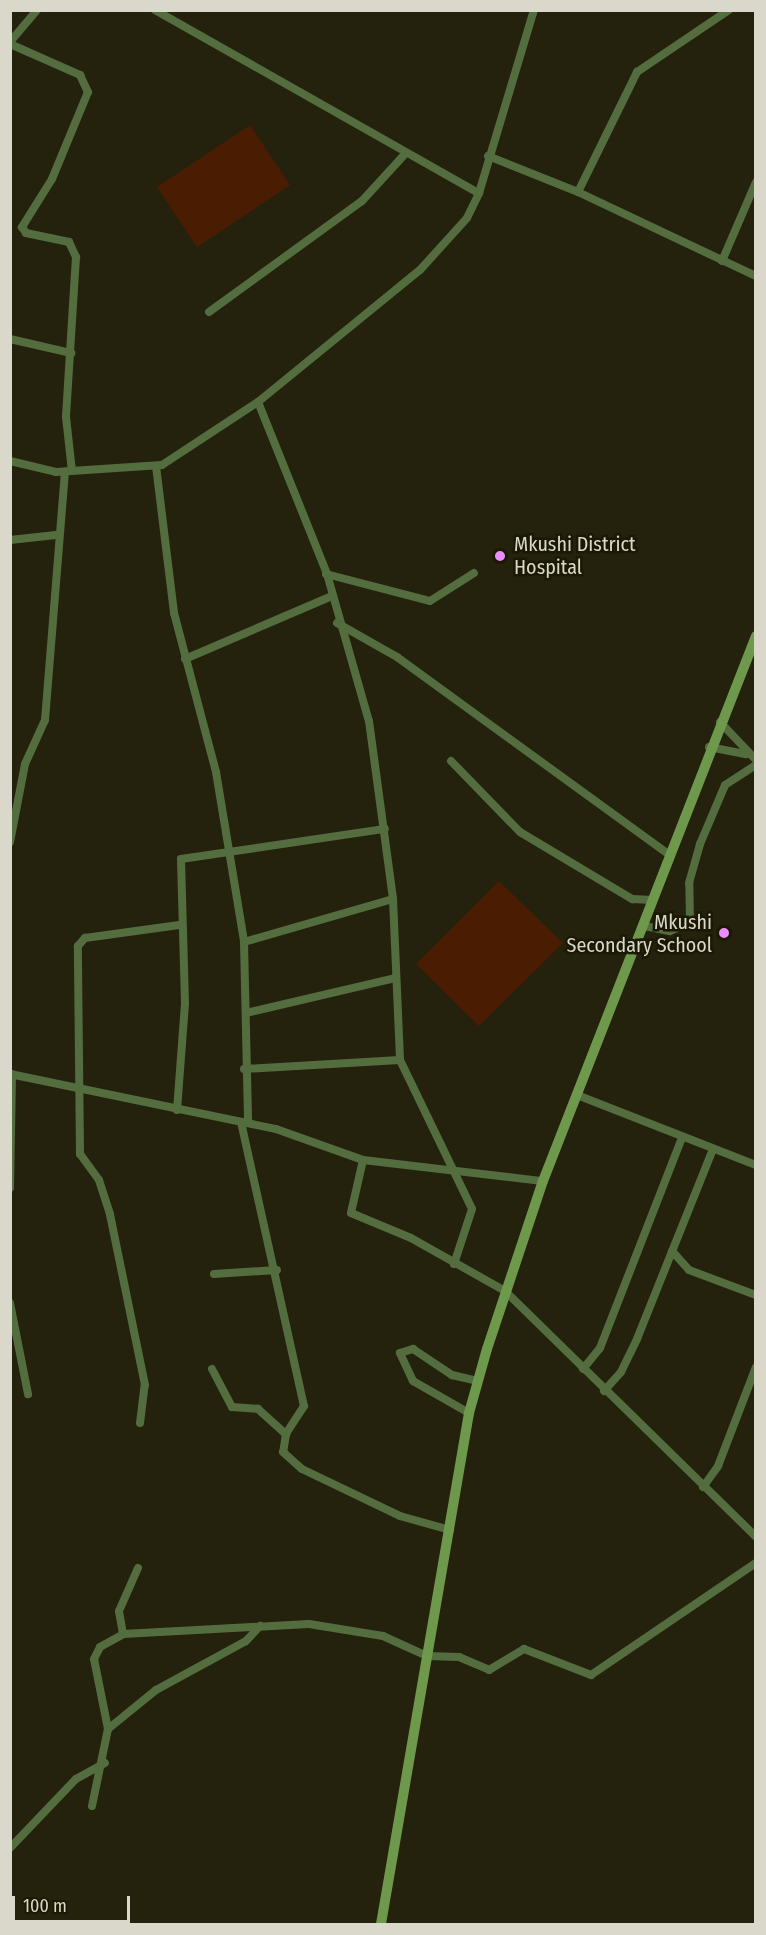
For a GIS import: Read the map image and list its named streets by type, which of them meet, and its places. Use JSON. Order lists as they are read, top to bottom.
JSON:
{
  "places": ["Mkushi District Hospital", "Mkushi Secondary School"],
  "scale_bar": "100 m"
}
